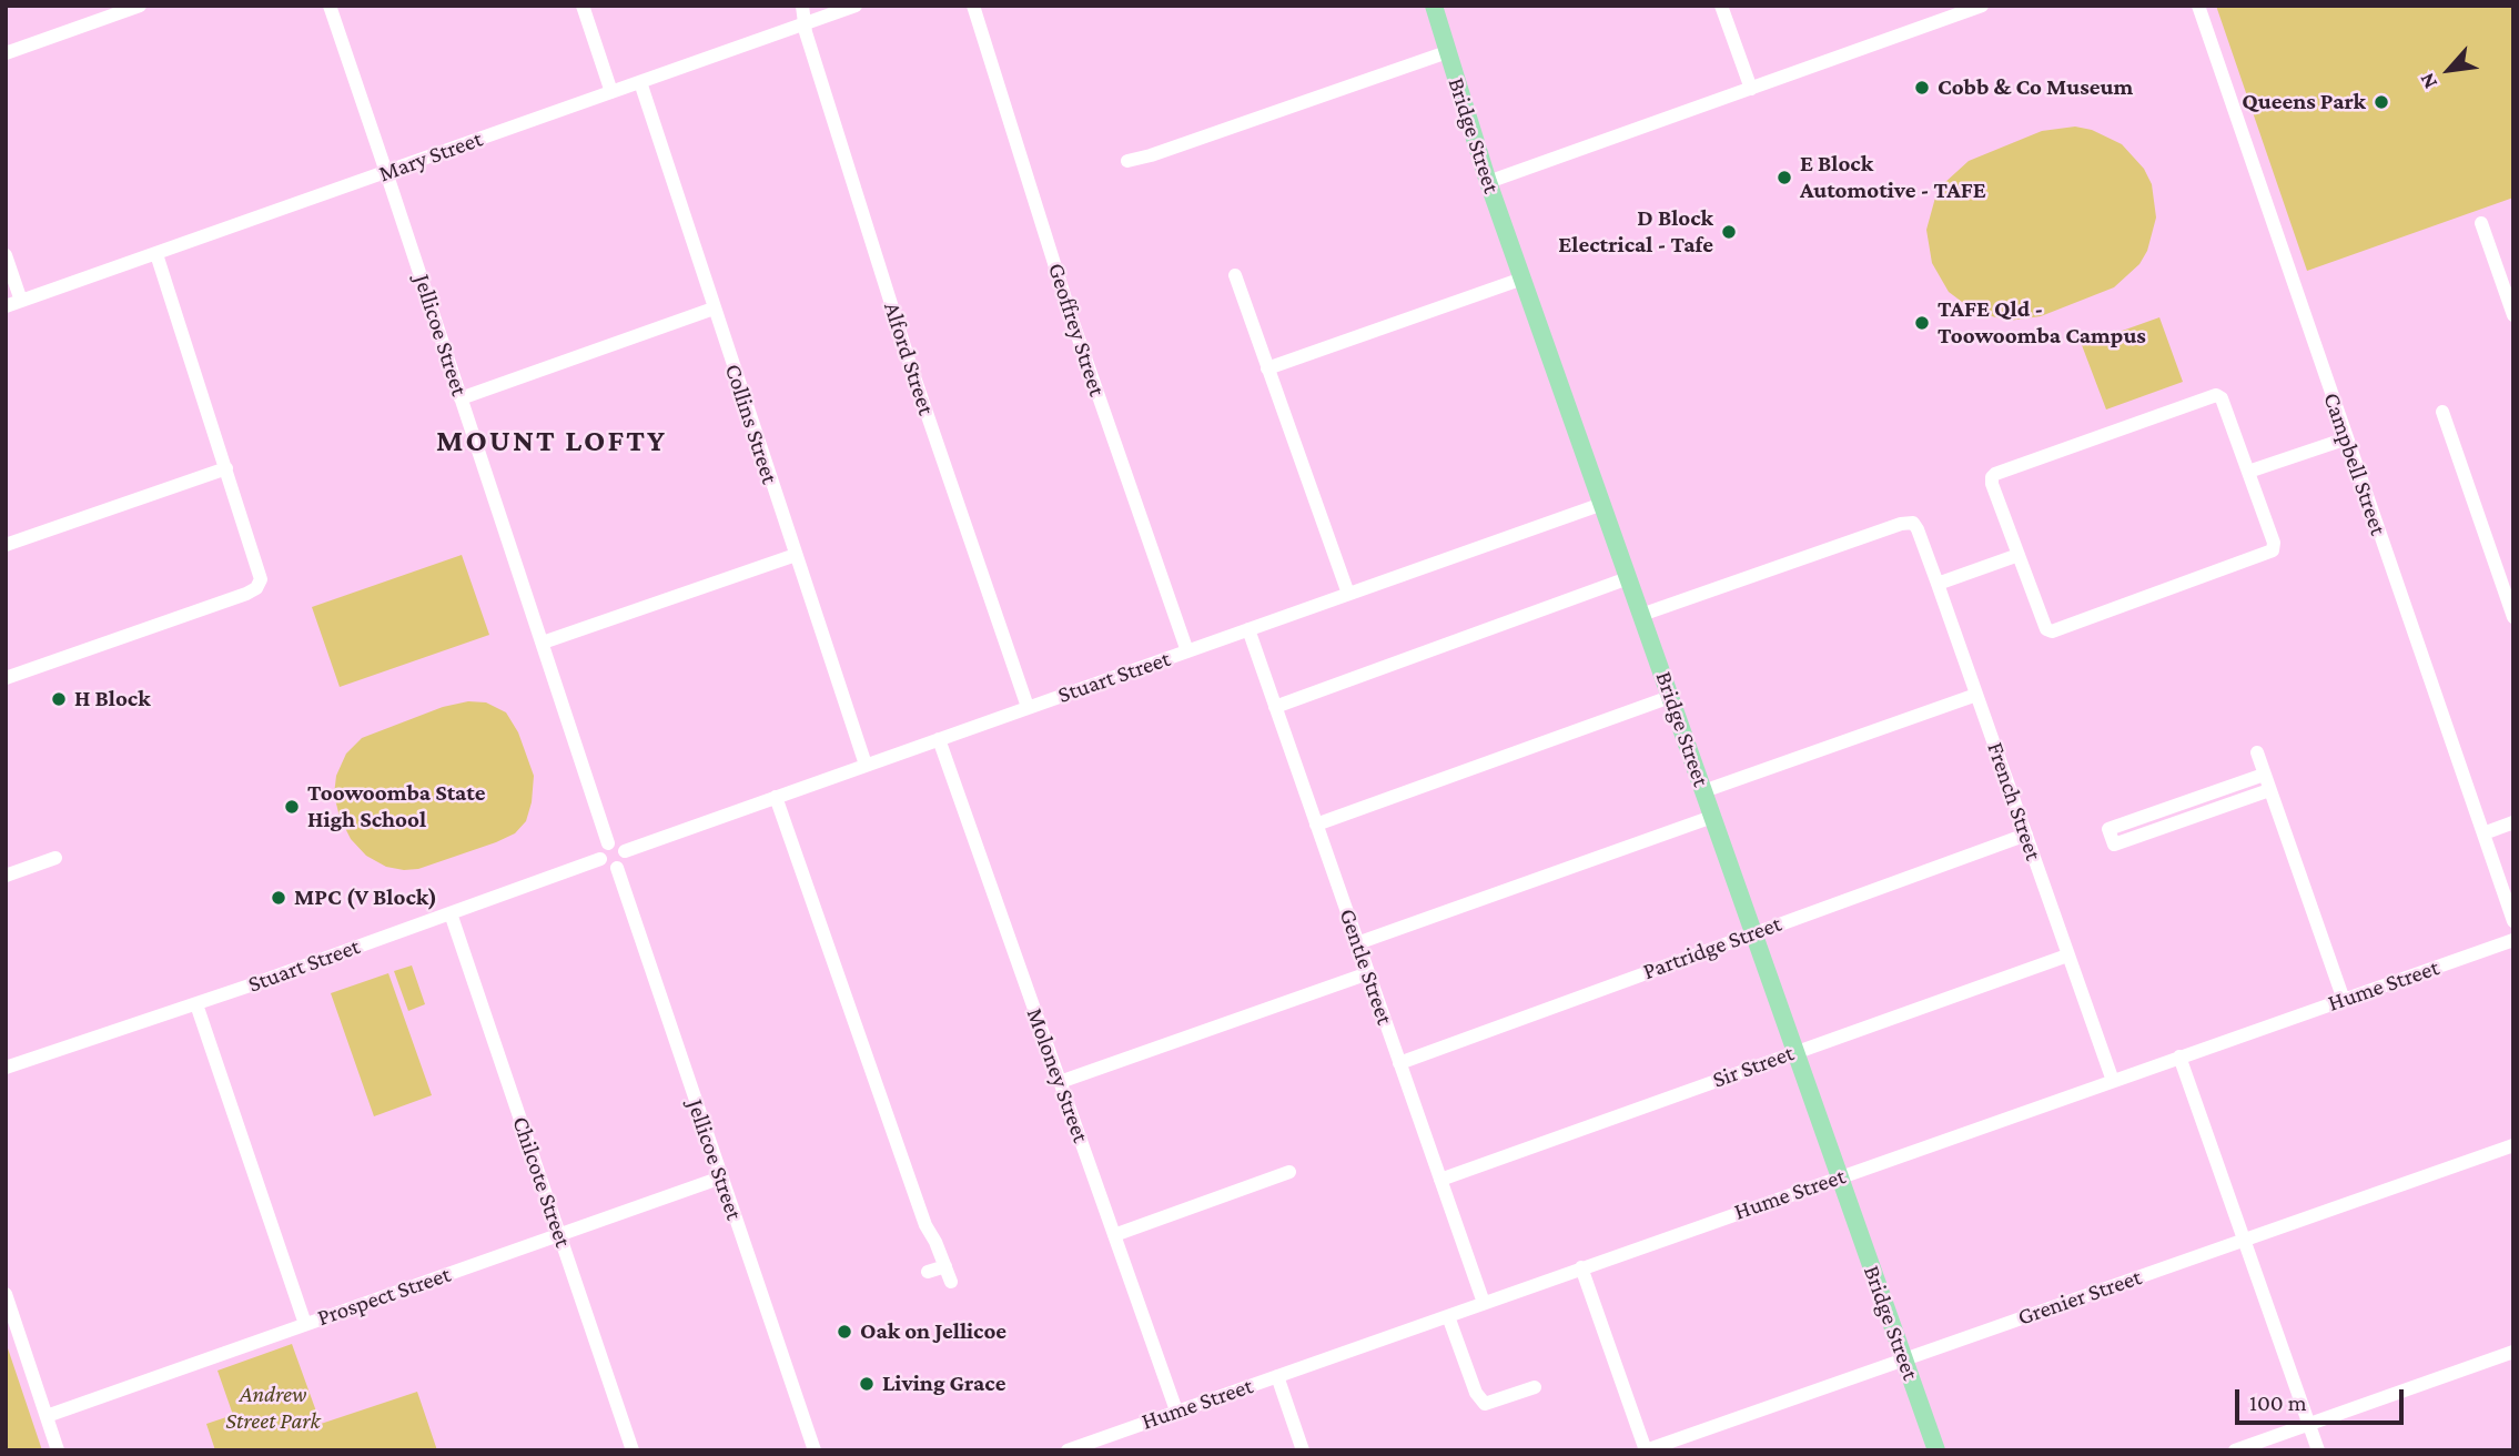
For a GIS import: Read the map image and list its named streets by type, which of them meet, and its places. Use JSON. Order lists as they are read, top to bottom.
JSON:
{
  "streets": {
    "main road": ["Bridge Street"],
    "street": [
      "Mary Street",
      "Geoffrey Street",
      "Jellicoe Street",
      "Alford Street",
      "Collins Street",
      "Campbell Street",
      "Stuart Street",
      "French Street",
      "Partridge Street",
      "Gentle Street",
      "Hume Street",
      "Sir Street",
      "Moloney Street",
      "Chilcote Street",
      "Prospect Street",
      "Grenier Street"
    ]
  },
  "crossings": [
    ["Bridge Street", "Stuart Street"],
    ["Bridge Street", "French Street"],
    ["Bridge Street", "Partridge Street"],
    ["Bridge Street", "Hume Street"],
    ["Bridge Street", "Sir Street"],
    ["Bridge Street", "Grenier Street"],
    ["Mary Street", "Jellicoe Street"],
    ["Mary Street", "Alford Street"],
    ["Mary Street", "Collins Street"],
    ["Geoffrey Street", "Stuart Street"],
    ["Jellicoe Street", "Stuart Street"],
    ["Jellicoe Street", "Prospect Street"],
    ["Alford Street", "Stuart Street"],
    ["Collins Street", "Stuart Street"],
    ["Stuart Street", "Gentle Street"],
    ["Stuart Street", "Moloney Street"],
    ["Stuart Street", "Chilcote Street"],
    ["French Street", "Partridge Street"],
    ["French Street", "Hume Street"],
    ["French Street", "Sir Street"],
    ["Partridge Street", "Gentle Street"],
    ["Gentle Street", "Hume Street"],
    ["Gentle Street", "Sir Street"],
    ["Hume Street", "Moloney Street"],
    ["Chilcote Street", "Prospect Street"]
  ],
  "districts": ["MOUNT LOFTY"],
  "parks": ["Andrew Street Park"],
  "places": [
    "Cobb & Co Museum",
    "Queens Park",
    "E Block Automotive - TAFE",
    "D Block Electrical - Tafe",
    "TAFE Qld - Toowoomba Campus",
    "H Block",
    "Toowoomba State High School",
    "MPC (V Block)",
    "Oak on Jellicoe",
    "Living Grace"
  ],
  "scale_bar": "100 m",
  "north": "bottom left"
}
